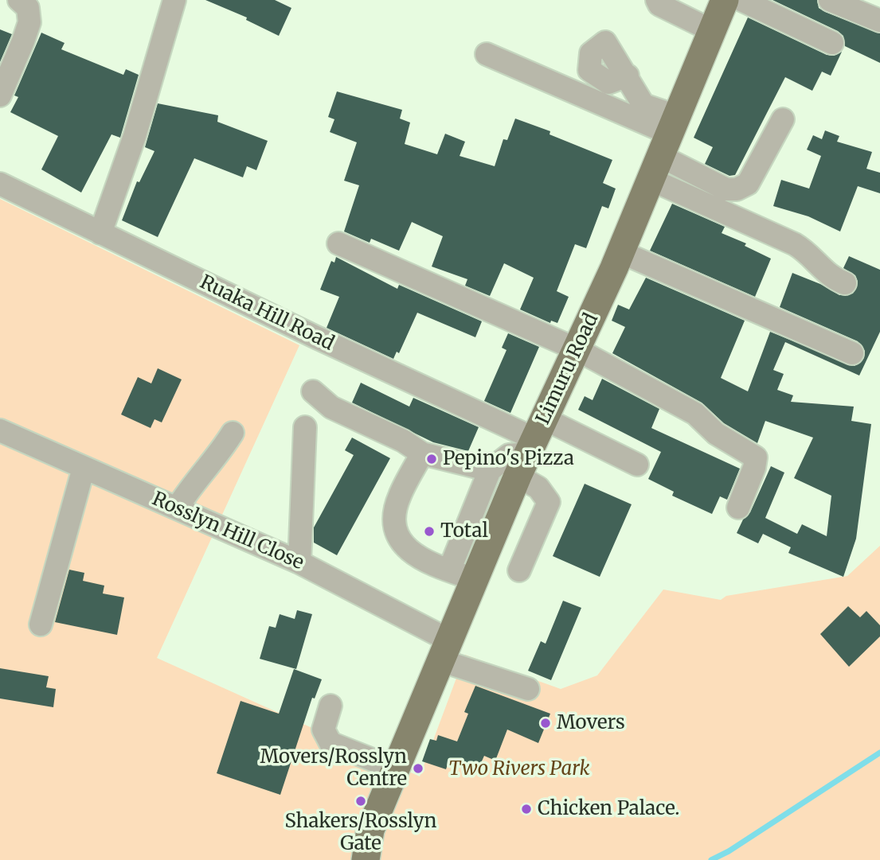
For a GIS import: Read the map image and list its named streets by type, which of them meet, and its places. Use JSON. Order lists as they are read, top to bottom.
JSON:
{
  "streets": {
    "main road": ["Limuru Road"],
    "street": ["Ruaka Hill Road", "Rosslyn Hill Close"]
  },
  "crossings": [
    ["Ruaka Hill Road", "Limuru Road"],
    ["Limuru Road", "Rosslyn Hill Close"]
  ],
  "parks": ["Two Rivers Park"],
  "places": [
    "Pepino's Pizza",
    "Total",
    "Movers",
    "Movers/Rosslyn Centre",
    "Shakers/Rosslyn Gate",
    "Chicken Palace."
  ]
}
